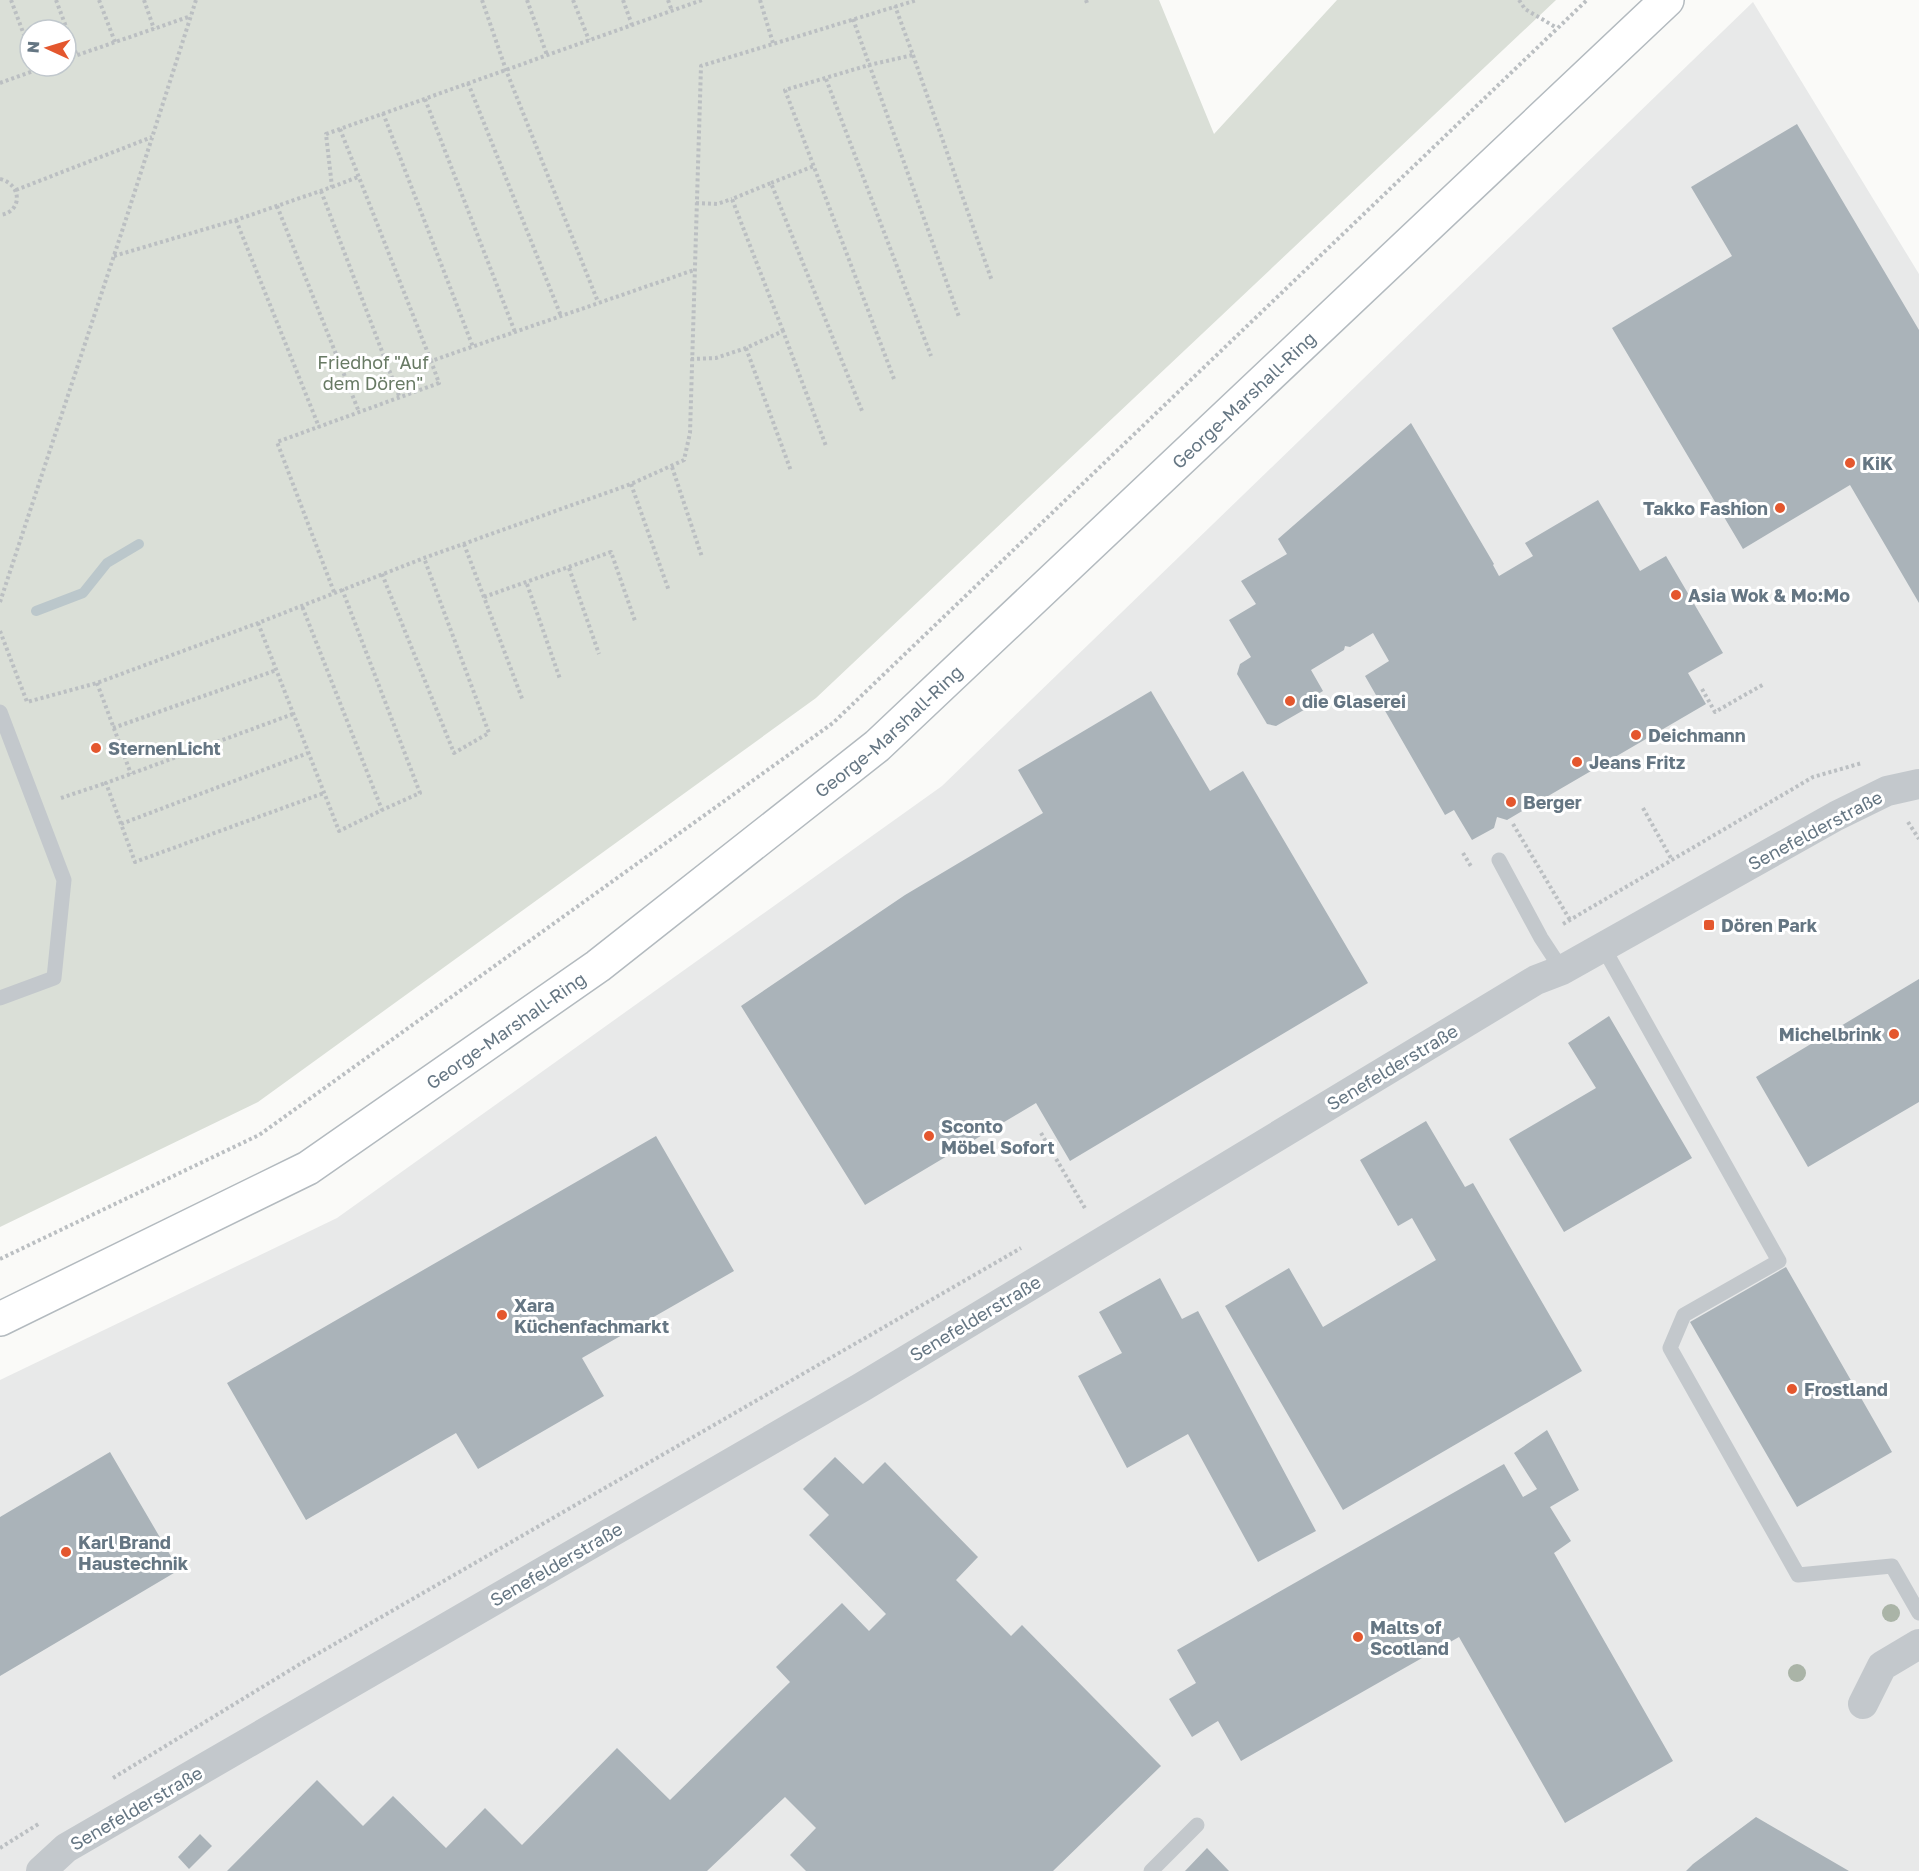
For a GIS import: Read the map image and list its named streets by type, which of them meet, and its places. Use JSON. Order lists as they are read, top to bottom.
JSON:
{
  "streets": {
    "main road": ["George-Marshall-Ring"],
    "street": ["Senefelderstraße"]
  },
  "parks": ["Friedhof \"Auf dem Dören\""],
  "places": {
    "other": [
      "KiK",
      "Takko Fashion",
      "Asia Wok & Mo:Mo",
      "die Glaserei",
      "Deichmann",
      "SternenLicht",
      "Jeans Fritz",
      "Berger",
      "Michelbrink",
      "Sconto Möbel Sofort",
      "Xara Küchenfachmarkt",
      "Frostland",
      "Karl Brand Haustechnik",
      "Malts of Scotland"
    ],
    "transit": ["Dören Park"]
  },
  "north": "left"
}
